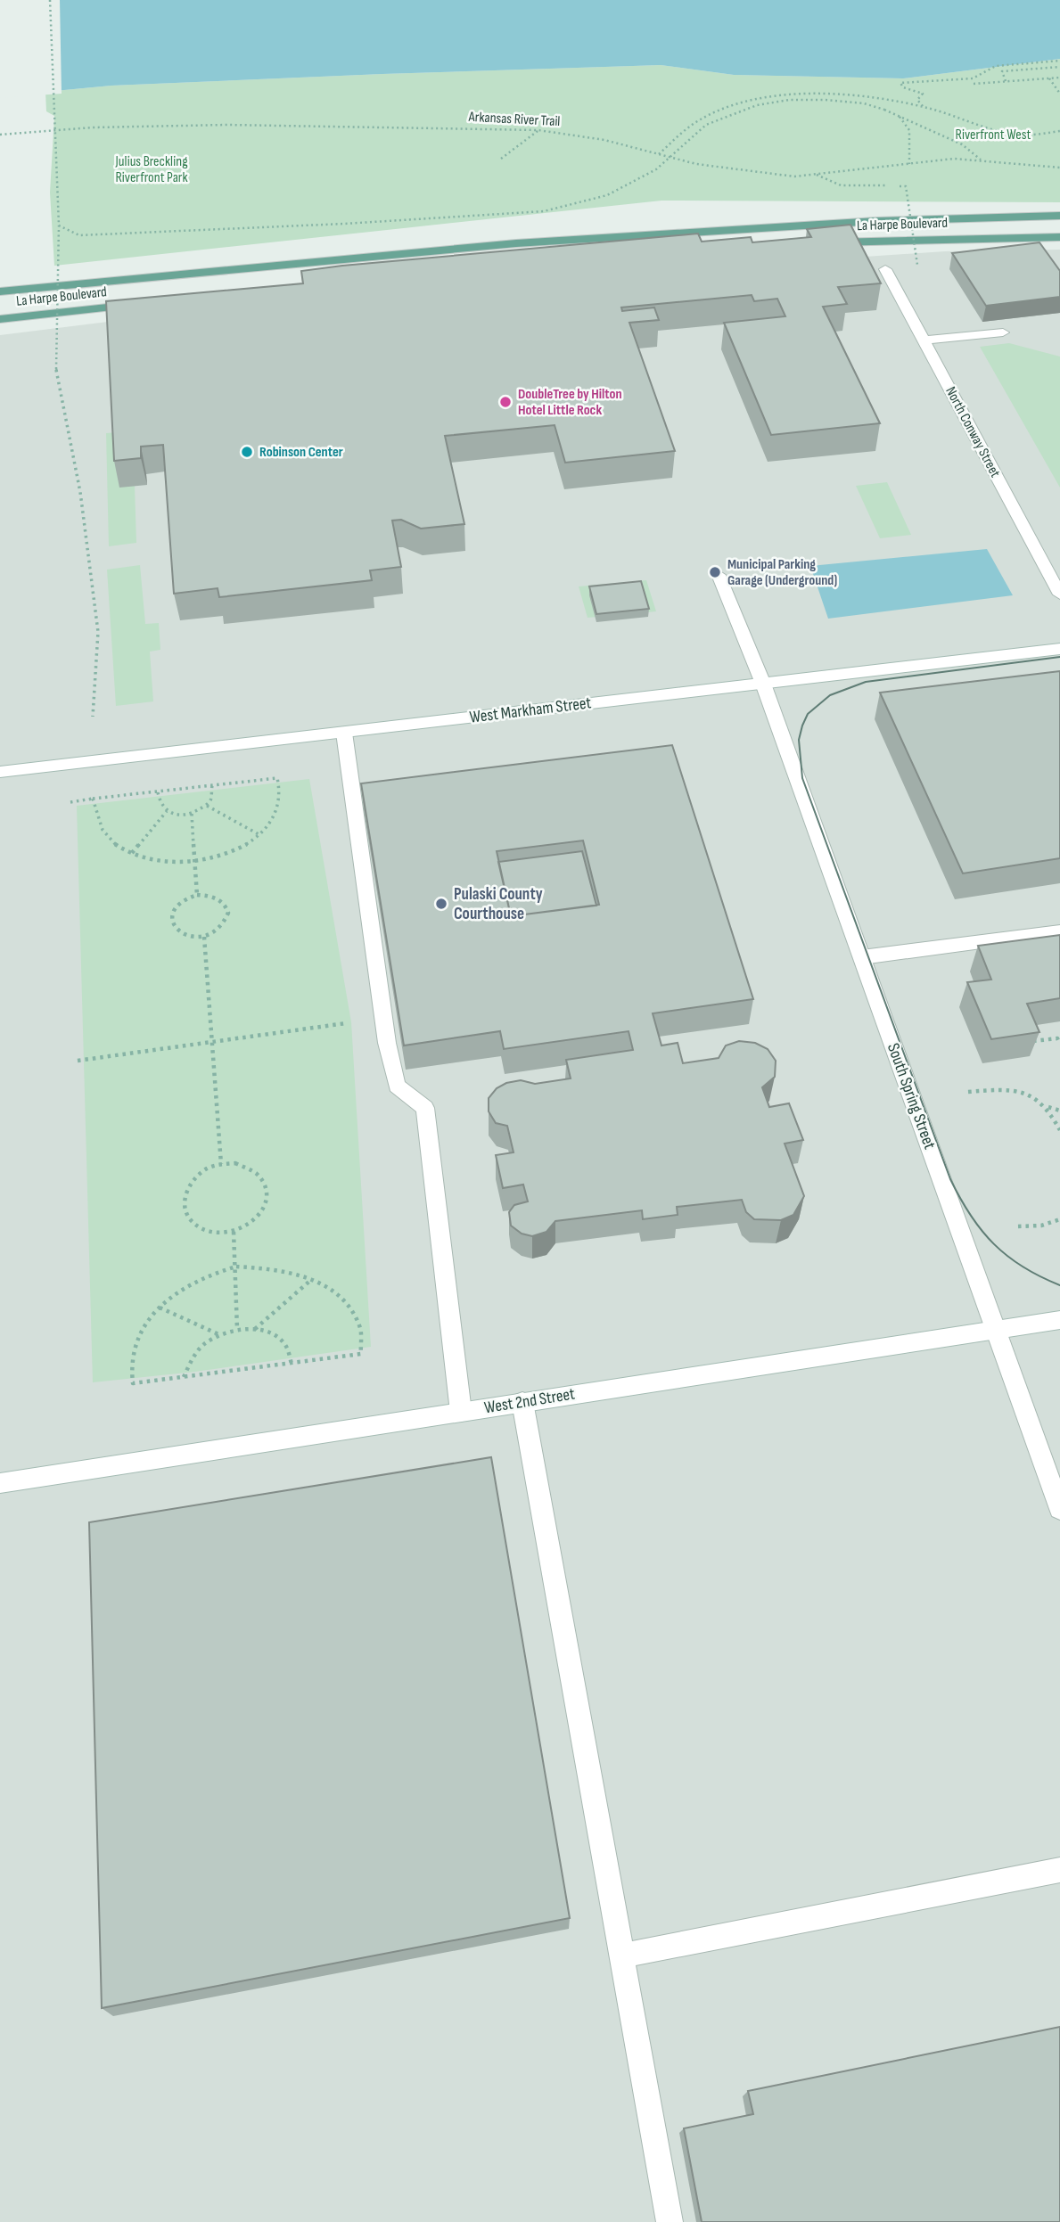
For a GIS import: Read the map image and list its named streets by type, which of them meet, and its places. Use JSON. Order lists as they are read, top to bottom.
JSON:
{
  "streets": {
    "main road": ["La Harpe Boulevard"],
    "street": [
      "North Conway Street",
      "West Markham Street",
      "South Spring Street",
      "West 2nd Street"
    ],
    "path": ["Arkansas River Trail"]
  },
  "crossings": [
    ["West Markham Street", "South Spring Street"],
    ["South Spring Street", "West 2nd Street"]
  ],
  "parks": ["Riverfront West", "Julius Breckling Riverfront Park"],
  "places": [
    "DoubleTree by Hilton Hotel Little Rock",
    "Robinson Center",
    "Municipal Parking Garage (Underground)",
    "Pulaski County Courthouse"
  ]
}
